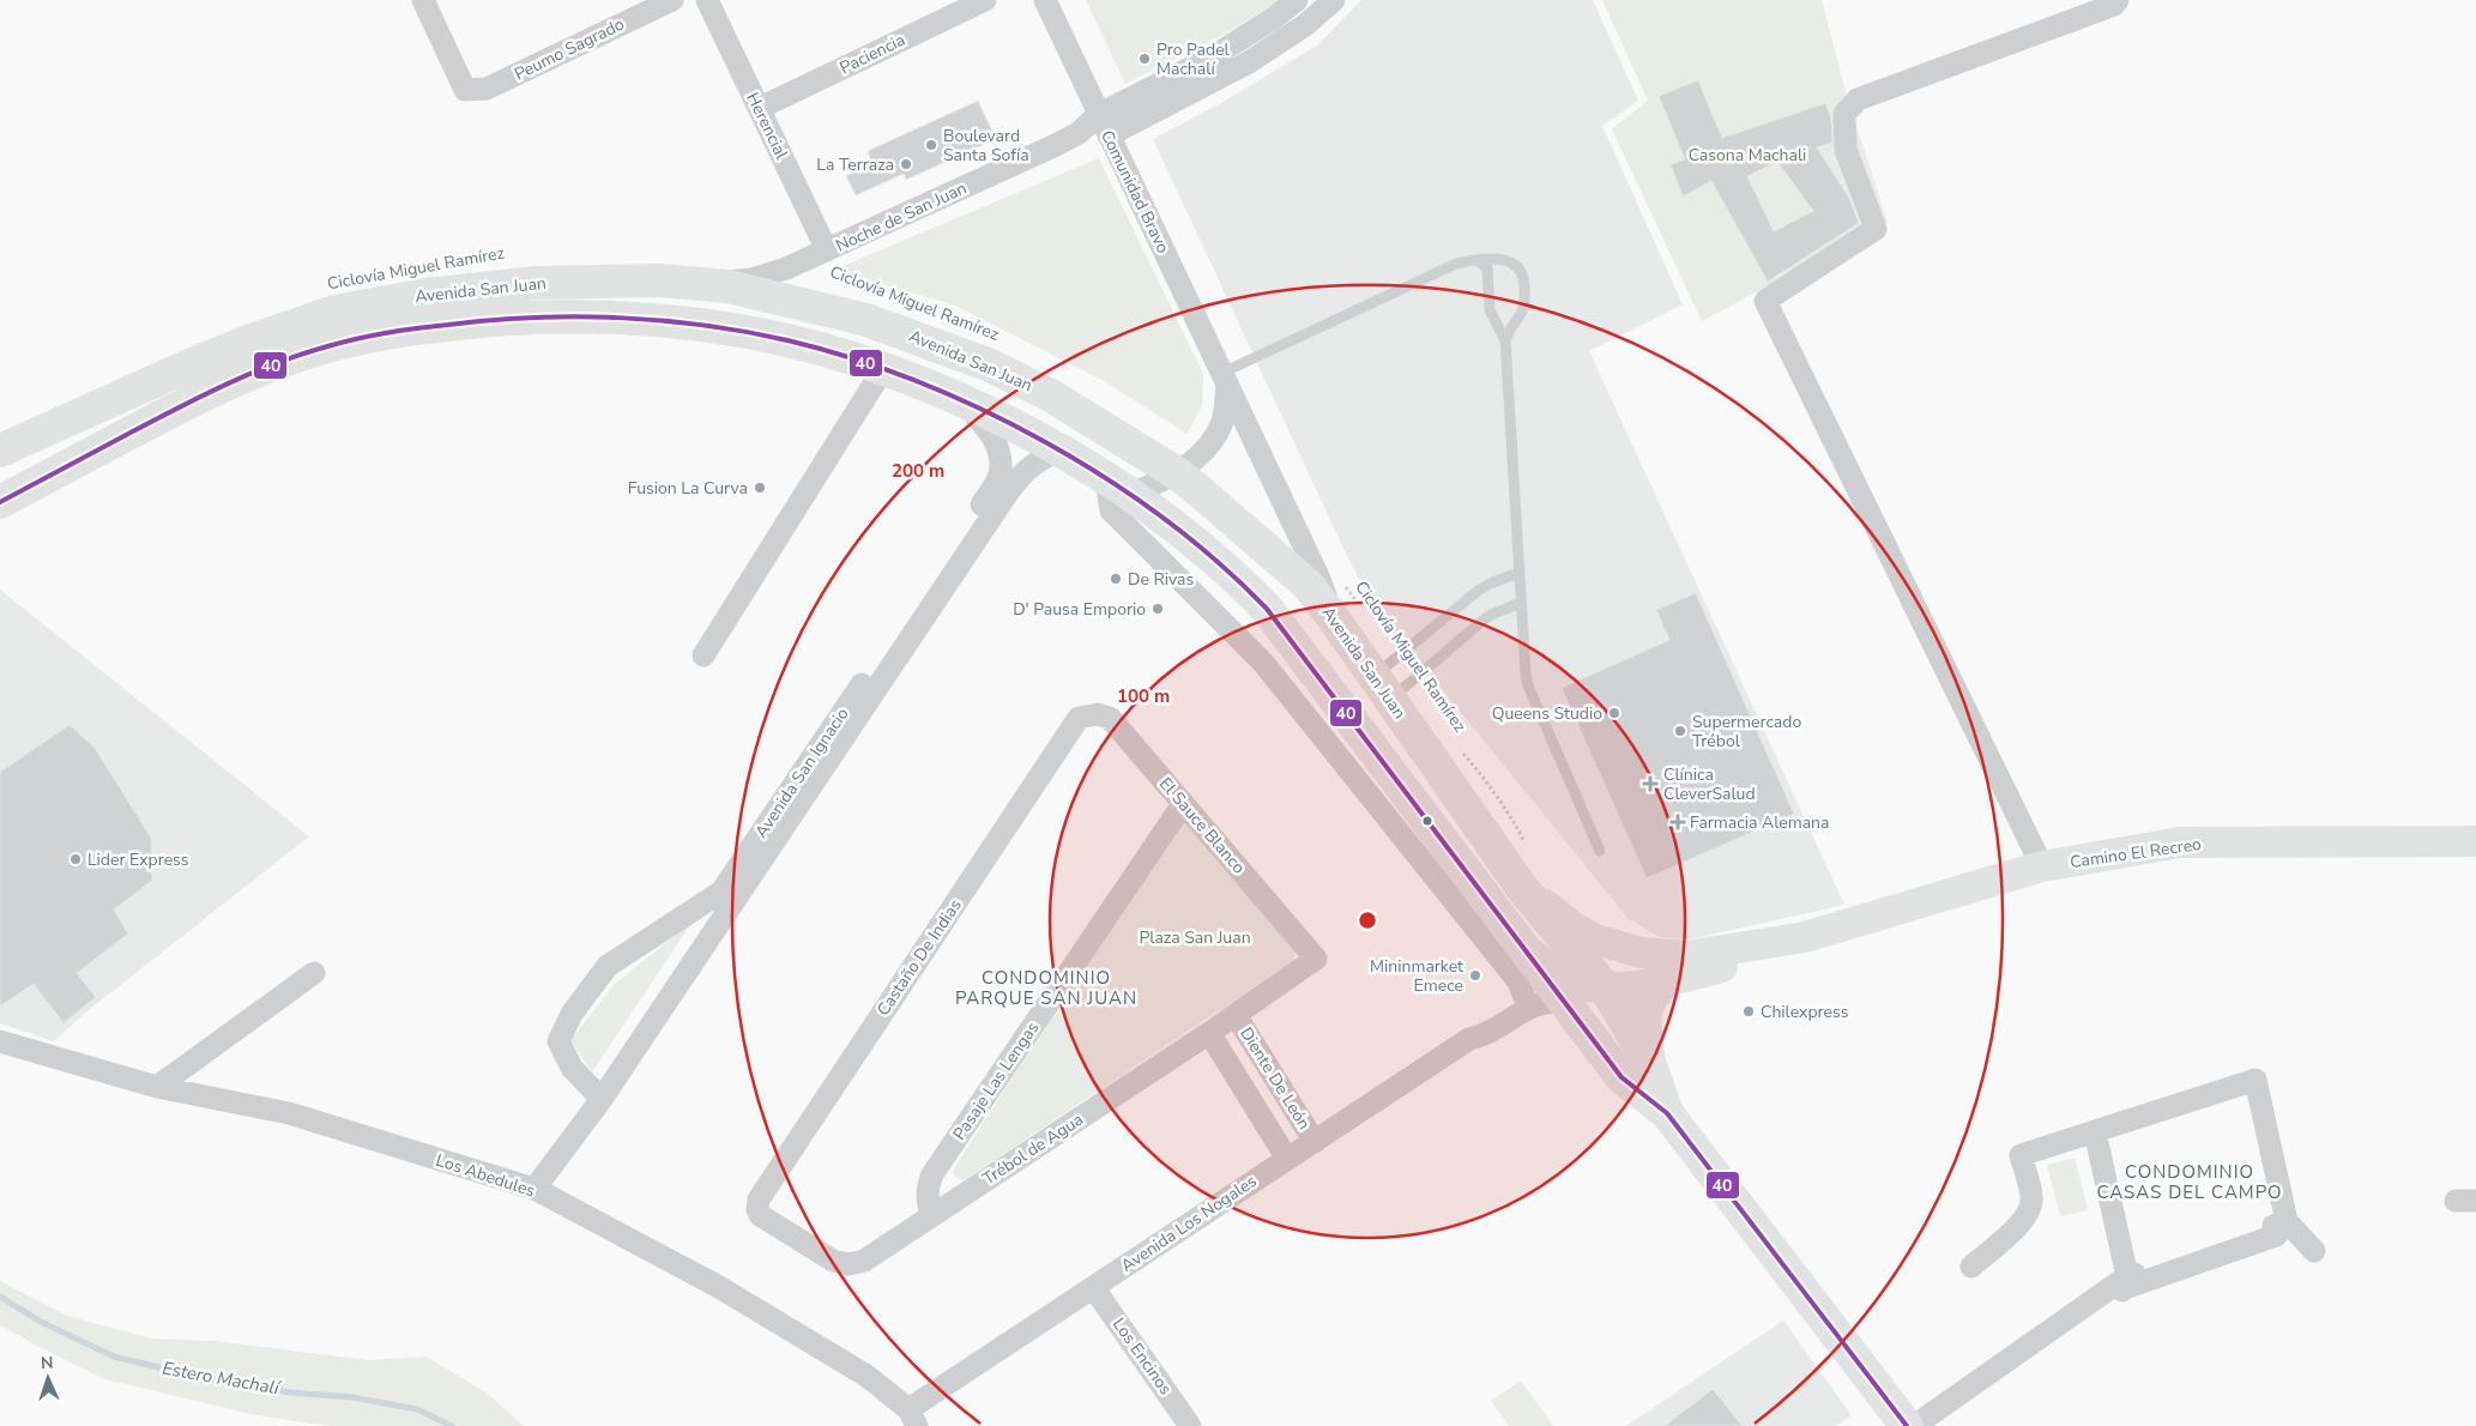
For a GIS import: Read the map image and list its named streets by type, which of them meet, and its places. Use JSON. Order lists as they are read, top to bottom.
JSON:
{
  "streets": {
    "main road": ["Avenida San Juan", "Camino El Recreo"],
    "street": [
      "Peumo Sagrado",
      "Paciencia",
      "Herencial",
      "Comunidad Bravo",
      "Noche de San Juan",
      "Avenida San Ignacio",
      "El Sauce Blanco",
      "Castaño De Indias",
      "Diente De León",
      "Pasaje Las Lengas",
      "Trébol de Agua",
      "Los Abedules",
      "Avenida Los Nogales",
      "Los Encinos"
    ],
    "path": ["Ciclovía Miguel Ramírez"]
  },
  "crossings": [
    ["Paciencia", "Herencial"],
    ["Herencial", "Noche de San Juan"],
    ["Comunidad Bravo", "Noche de San Juan"],
    ["Comunidad Bravo", "Ciclovía Miguel Ramírez"],
    ["Comunidad Bravo", "Avenida San Juan"],
    ["Noche de San Juan", "Avenida San Juan"],
    ["Ciclovía Miguel Ramírez", "Avenida San Juan"],
    ["Avenida San Juan", "Avenida San Ignacio"],
    ["Avenida San Juan", "Camino El Recreo"],
    ["Avenida San Juan", "Avenida Los Nogales"],
    ["Avenida San Ignacio", "Los Abedules"],
    ["El Sauce Blanco", "Castaño De Indias"],
    ["El Sauce Blanco", "Pasaje Las Lengas"],
    ["El Sauce Blanco", "Trébol de Agua"],
    ["Camino El Recreo", "Avenida Los Nogales"],
    ["Castaño De Indias", "Trébol de Agua"],
    ["Diente De León", "Trébol de Agua"],
    ["Diente De León", "Avenida Los Nogales"],
    ["Pasaje Las Lengas", "Trébol de Agua"],
    ["Los Abedules", "Avenida Los Nogales"],
    ["Avenida Los Nogales", "Los Encinos"]
  ],
  "districts": ["CONDOMINIO PARQUE SAN JUAN", "CONDOMINIO CASAS DEL CAMPO"],
  "water": ["Estero Machalí"],
  "parks": ["Casona Machali", "Plaza San Juan"],
  "places": {
    "other": [
      "Pro Padel Machalí",
      "Boulevard Santa Sofía",
      "La Terraza",
      "Fusion La Curva",
      "De Rivas",
      "D' Pausa Emporio",
      "Queens Studio",
      "Supermercado Trébol",
      "Lider Express",
      "Mininmarket Emece",
      "Chilexpress"
    ],
    "health": ["Clínica CleverSalud", "Farmacia Alemana"]
  },
  "lines": ["transit line 40"],
  "north": "top",
  "rings": ["200 m", "100 m"]
}
